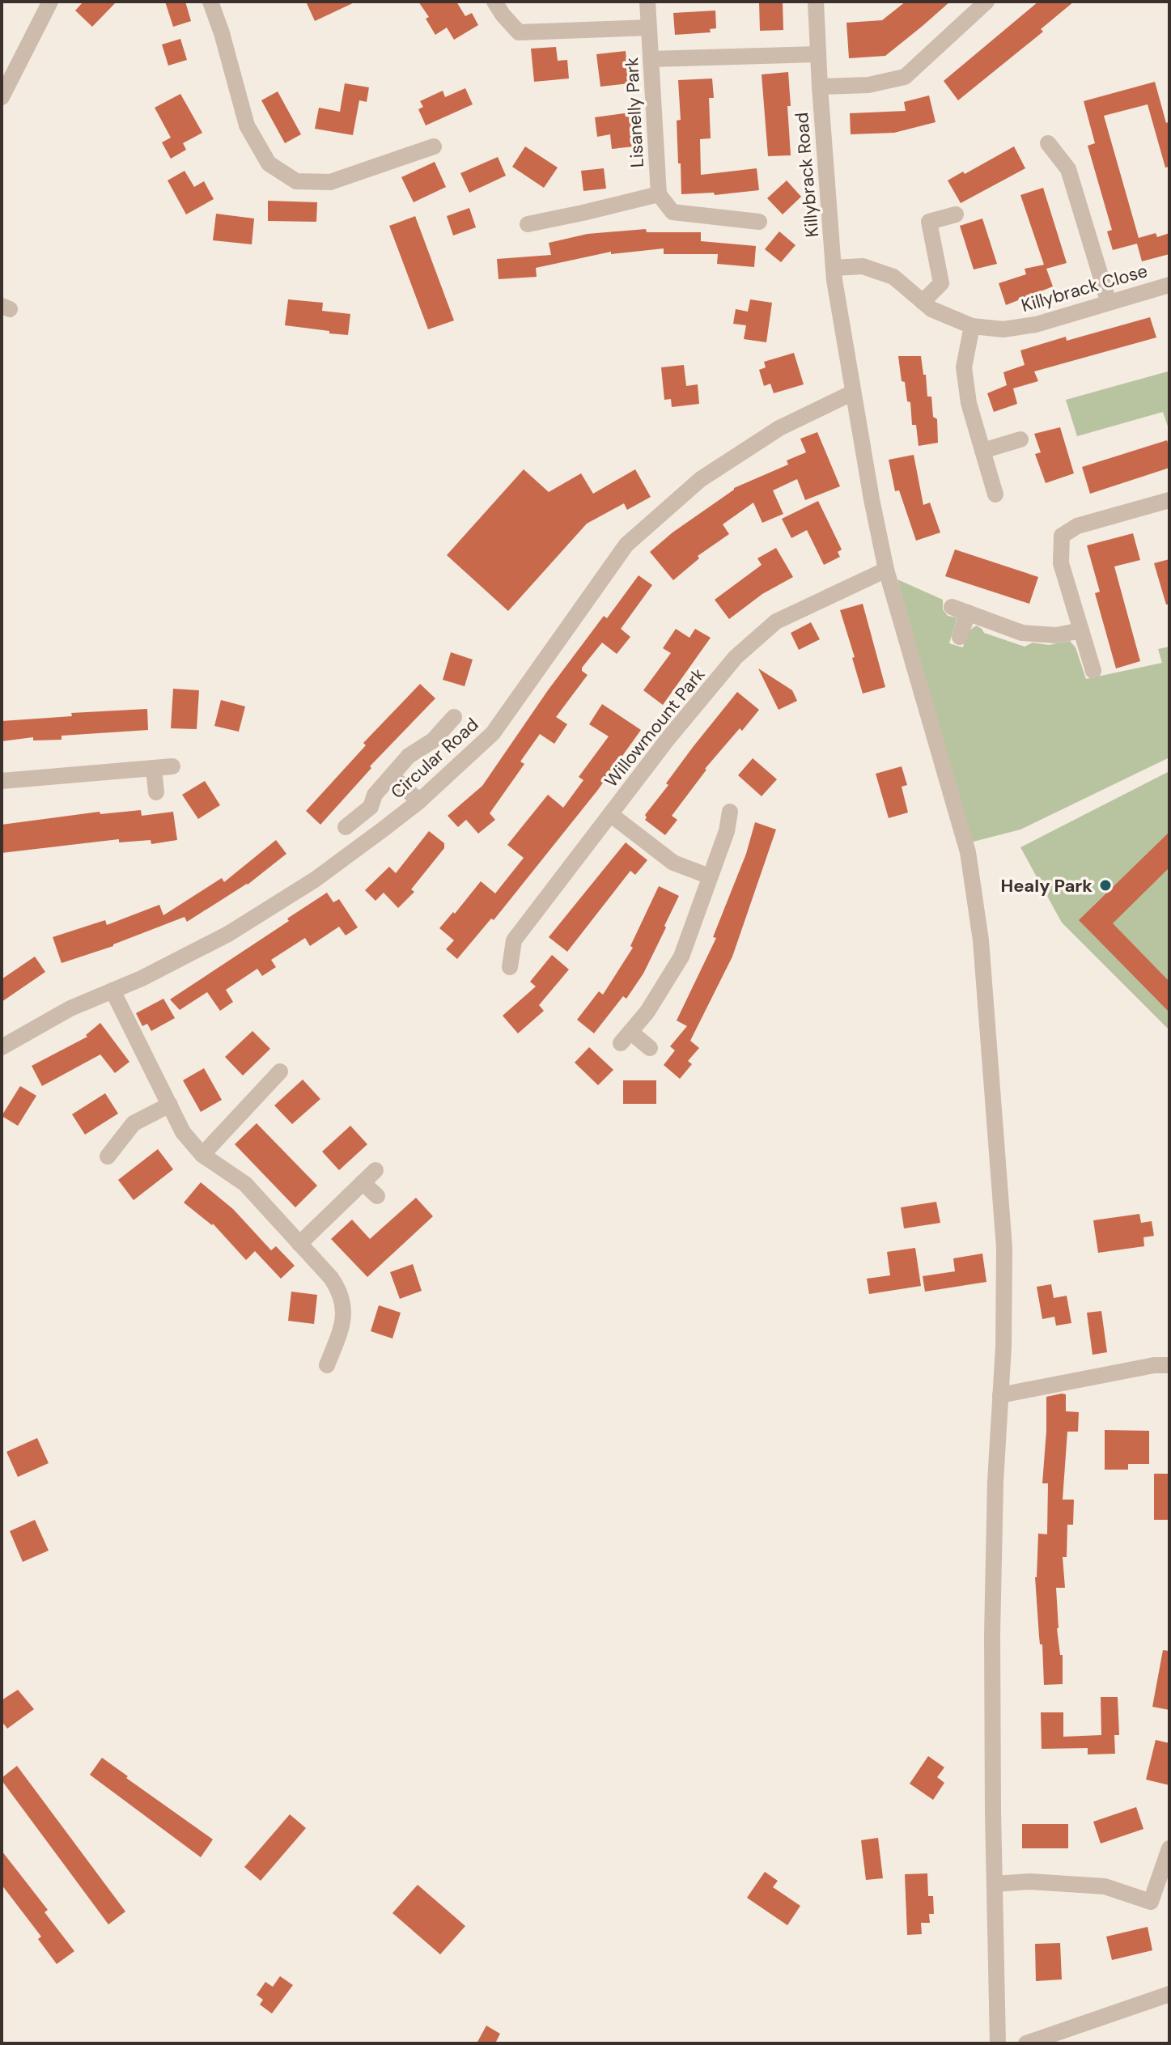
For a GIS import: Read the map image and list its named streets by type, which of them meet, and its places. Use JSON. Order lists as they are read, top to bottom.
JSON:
{
  "streets": {
    "street": [
      "Lisanelly Park",
      "Killybrack Road",
      "Killybrack Close",
      "Willowmount Park",
      "Circular Road"
    ]
  },
  "crossings": [
    ["Killybrack Road", "Killybrack Close"],
    ["Killybrack Road", "Willowmount Park"],
    ["Killybrack Road", "Circular Road"]
  ],
  "places": ["Healy Park"]
}
